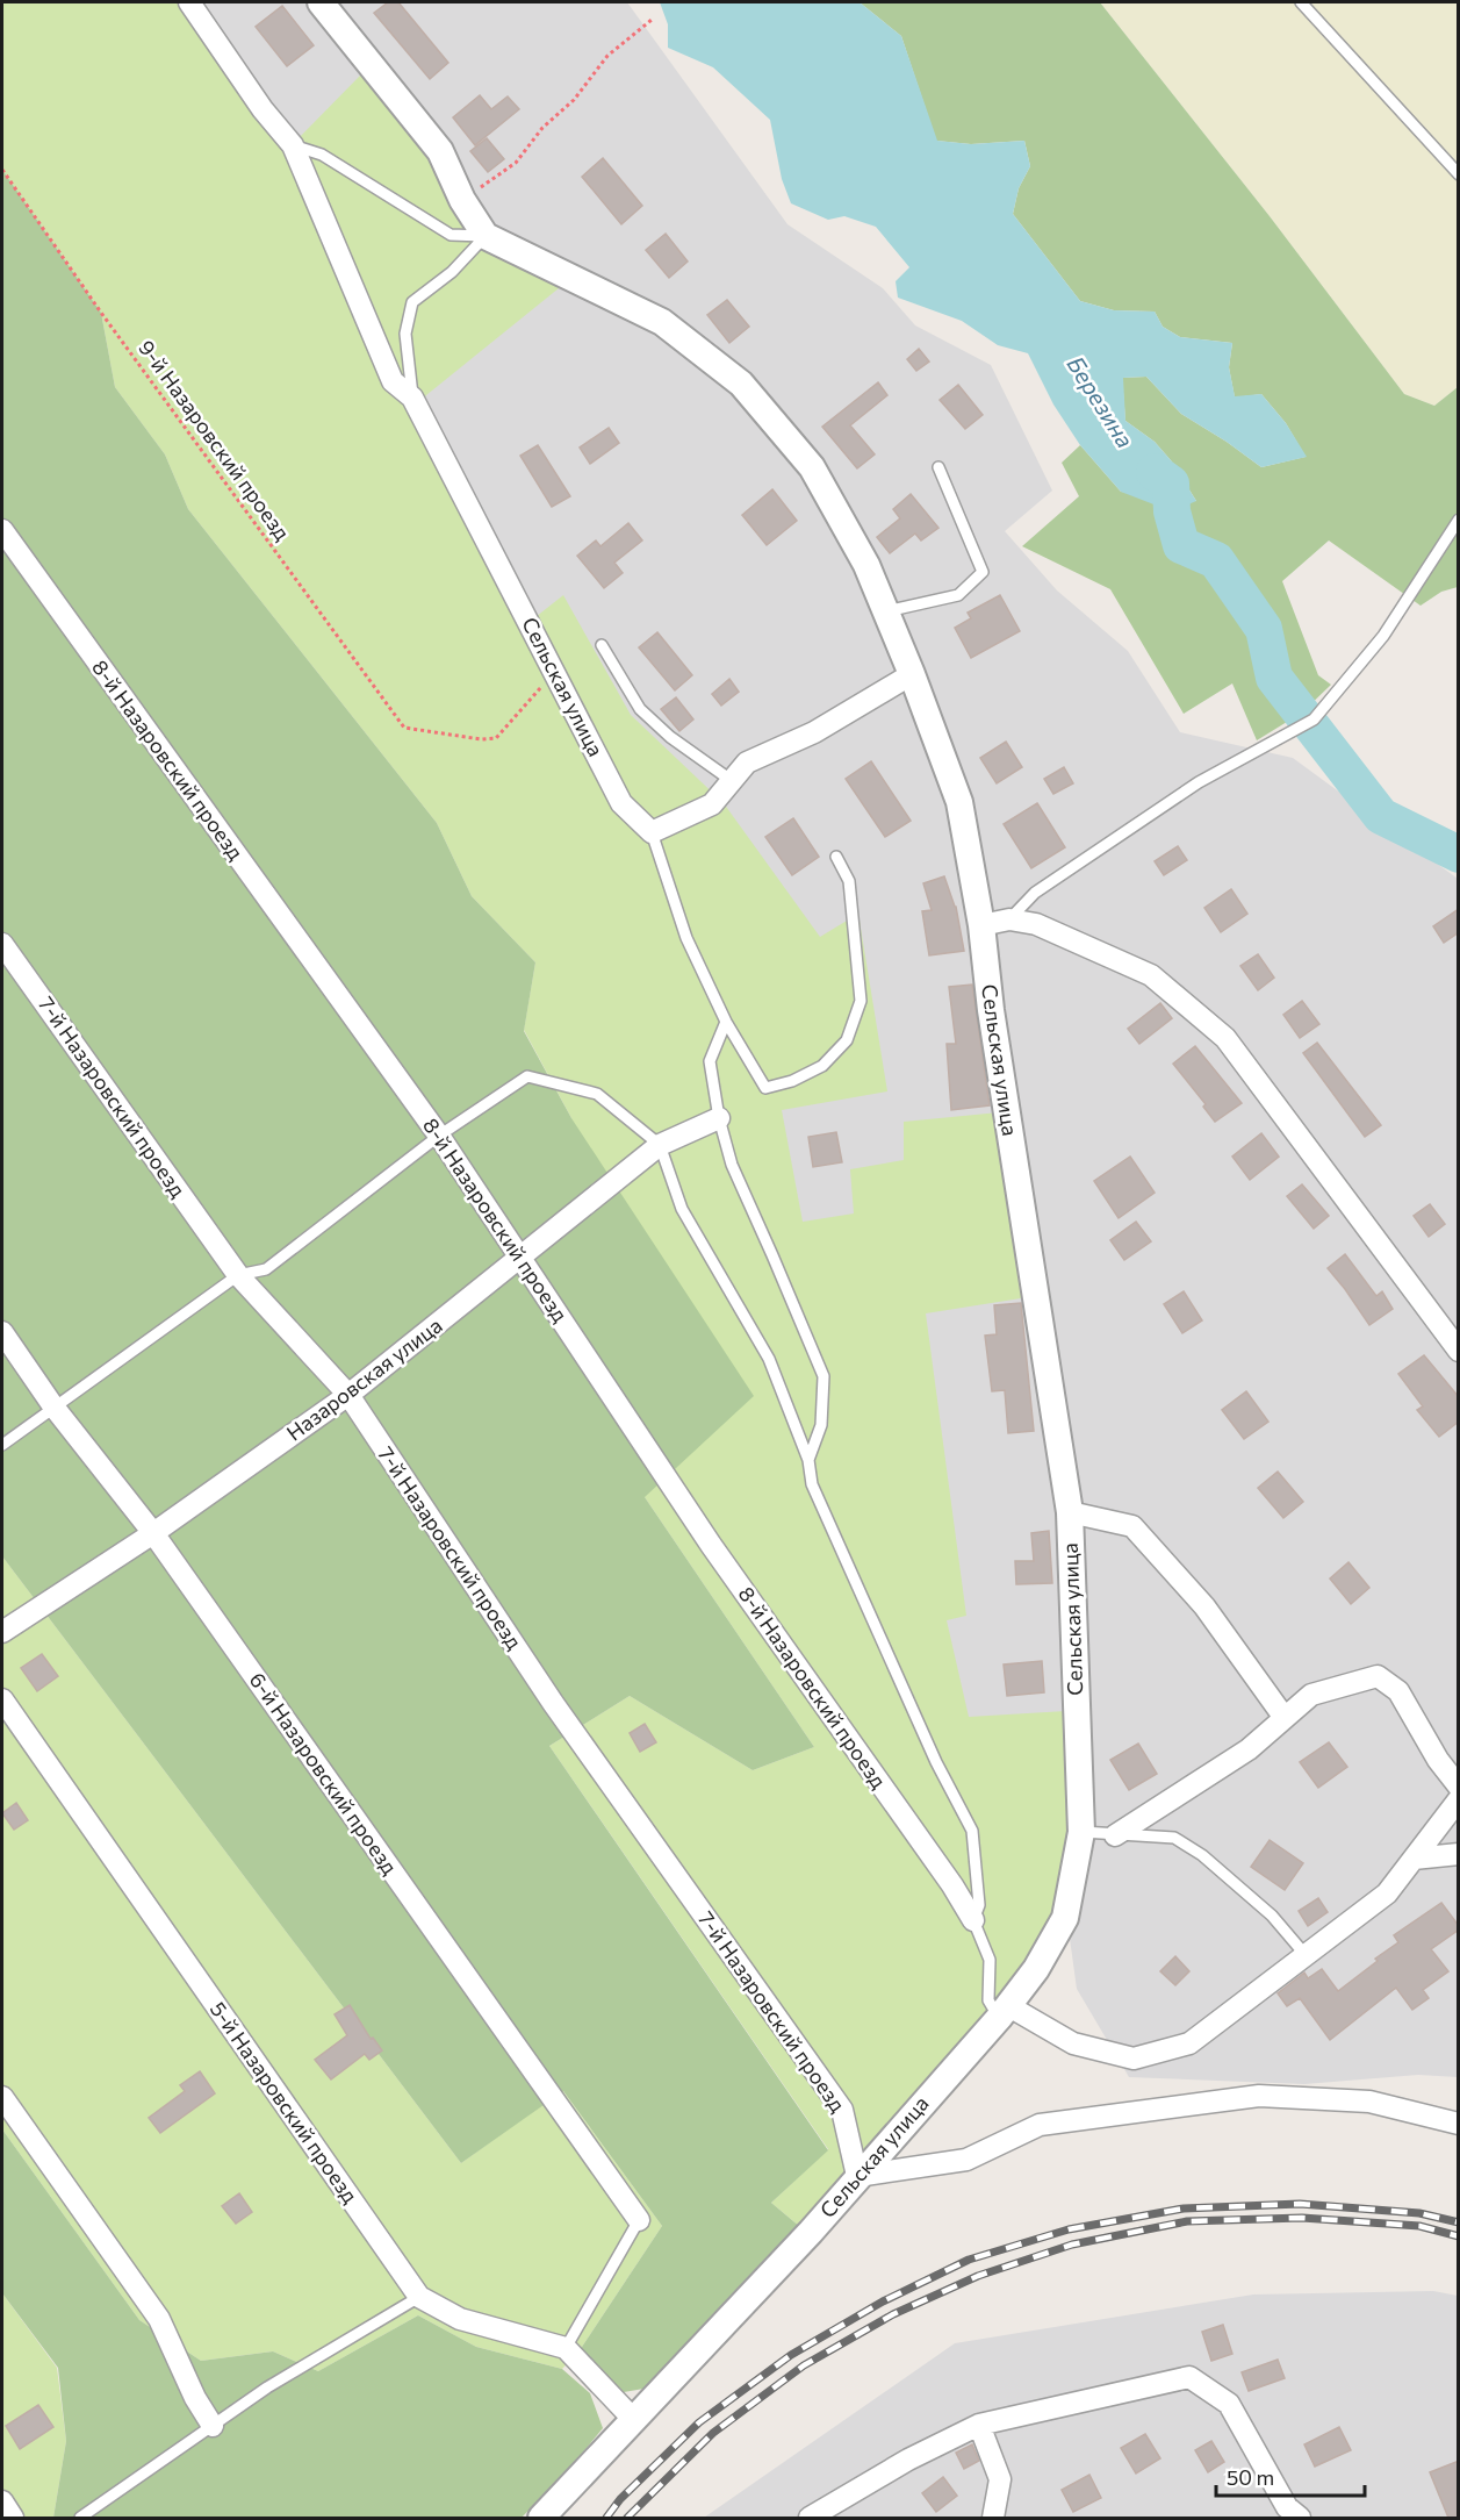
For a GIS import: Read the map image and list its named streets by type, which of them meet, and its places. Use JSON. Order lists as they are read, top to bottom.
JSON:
{
  "streets": {
    "street": [
      "Сельская улица",
      "8-й Назаровский проезд",
      "7-й Назаровский проезд",
      "Назаровская улица",
      "6-й Назаровский проезд",
      "5-й Назаровский проезд"
    ],
    "path": ["9-й Назаровский проезд"]
  },
  "crossings": [
    ["9-й Назаровский проезд", "Сельская улица"],
    ["Сельская улица", "7-й Назаровский проезд"],
    ["8-й Назаровский проезд", "Назаровская улица"],
    ["7-й Назаровский проезд", "Назаровская улица"],
    ["Назаровская улица", "6-й Назаровский проезд"]
  ],
  "water": ["Березина"],
  "scale_bar": "50 m"
}
